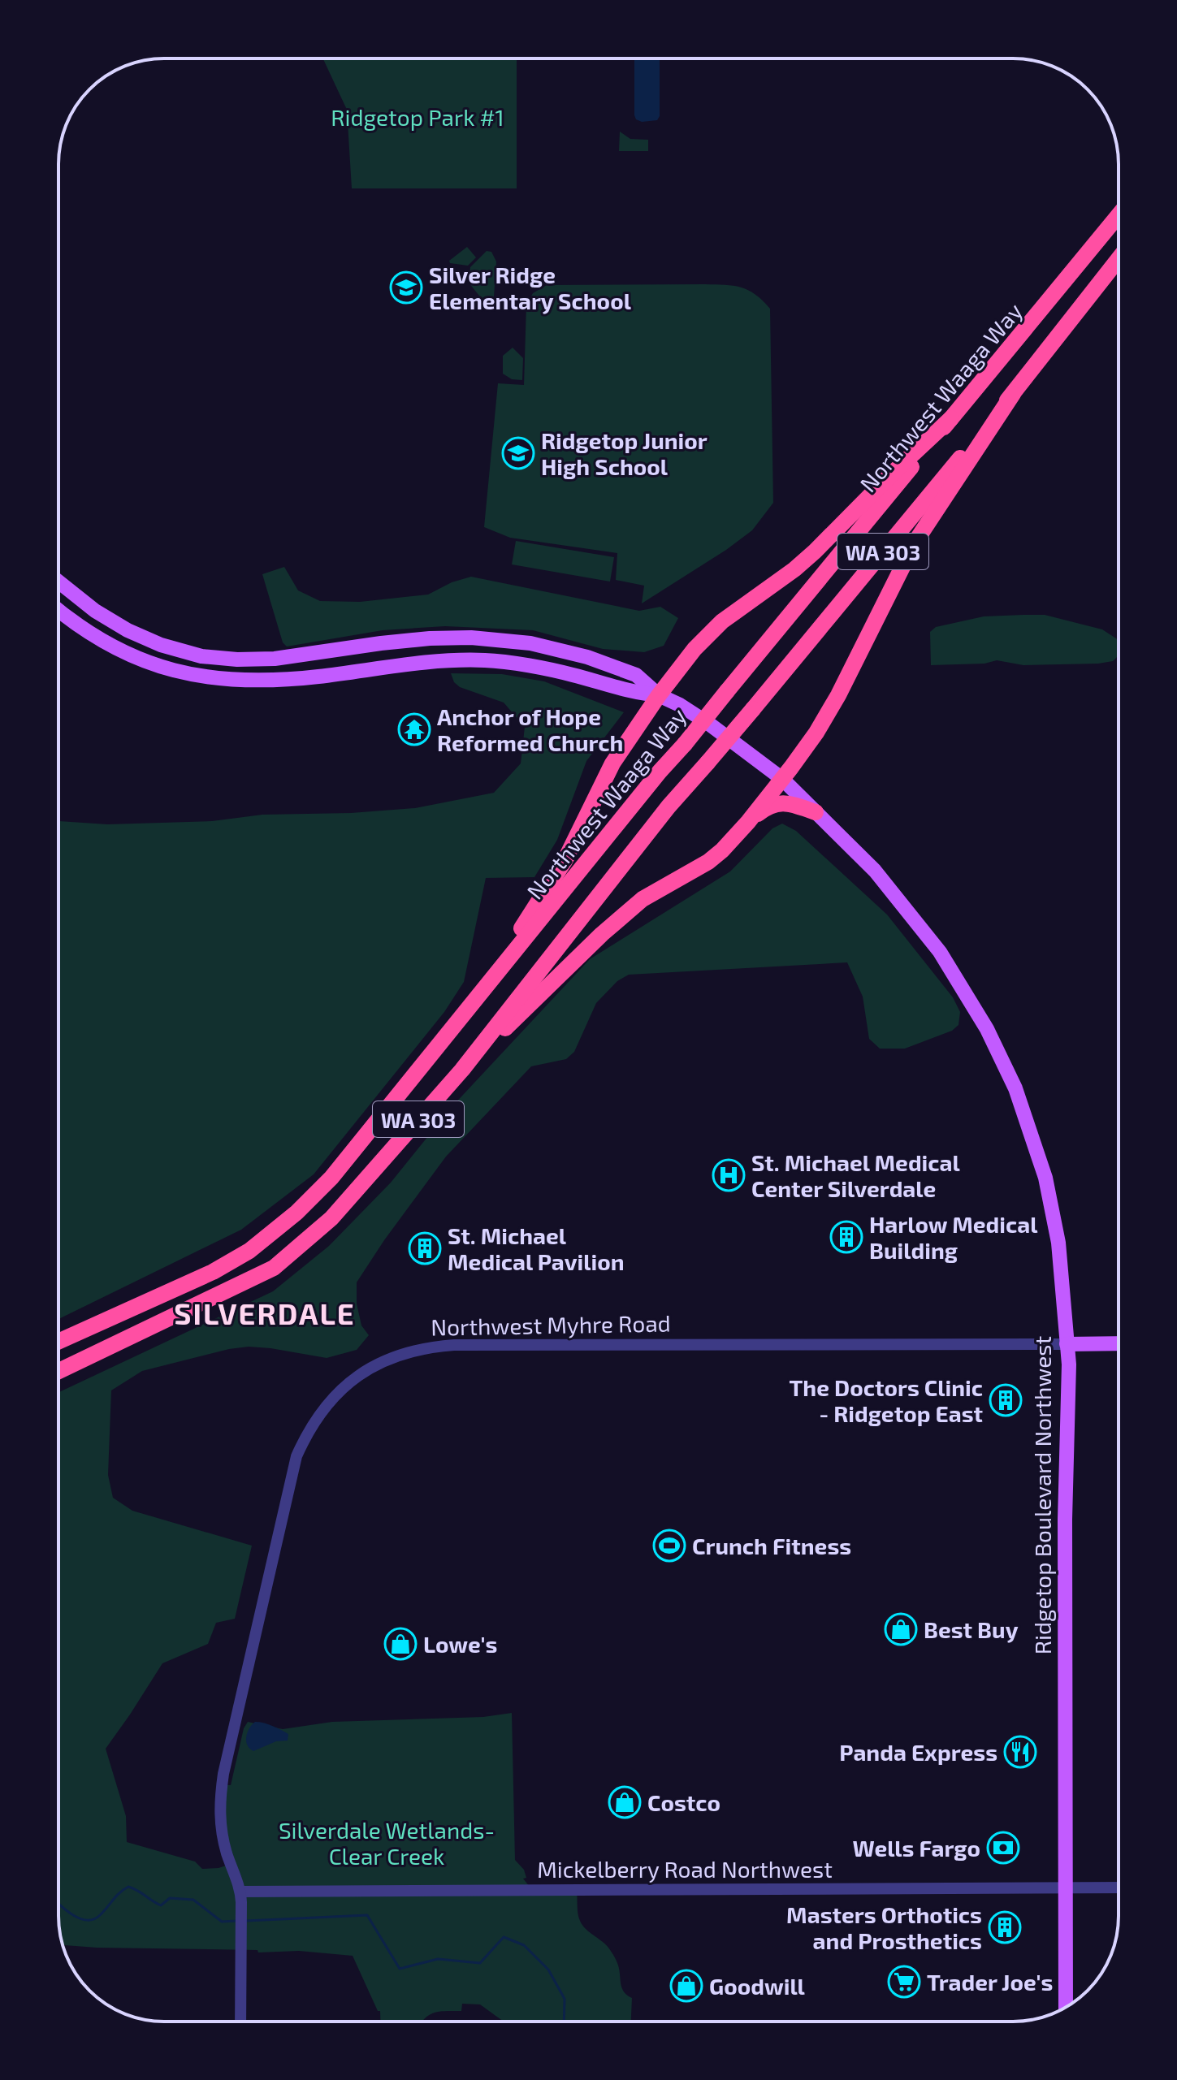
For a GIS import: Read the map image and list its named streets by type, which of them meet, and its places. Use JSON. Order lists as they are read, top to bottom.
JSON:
{
  "streets": {
    "highway": ["Northwest Waaga Way", "WA 303"],
    "main road": ["Northwest Myhre Road", "Ridgetop Boulevard Northwest"],
    "street": ["Mickelberry Road Northwest"]
  },
  "crossings": [
    ["Northwest Myhre Road", "Ridgetop Boulevard Northwest"],
    ["Northwest Myhre Road", "Mickelberry Road Northwest"],
    ["Ridgetop Boulevard Northwest", "Mickelberry Road Northwest"]
  ],
  "districts": ["SILVERDALE"],
  "parks": ["Ridgetop Park #1", "Silverdale Wetlands- Clear Creek"],
  "places": {
    "school or university": ["Silver Ridge Elementary School", "Ridgetop Junior High School"],
    "temple": ["Anchor of Hope Reformed Church"],
    "hospital": ["St. Michael Medical Center Silverdale"],
    "building": [
      "Harlow Medical Building",
      "St. Michael Medical Pavilion",
      "The Doctors Clinic - Ridgetop East",
      "Masters Orthotics and Prosthetics"
    ],
    "sports": ["Crunch Fitness"],
    "shop": [
      "Best Buy",
      "Lowe's",
      "Costco",
      "Goodwill"
    ],
    "restaurant": ["Panda Express"],
    "bank": ["Wells Fargo"],
    "supermarket": ["Trader Joe's"]
  }
}
